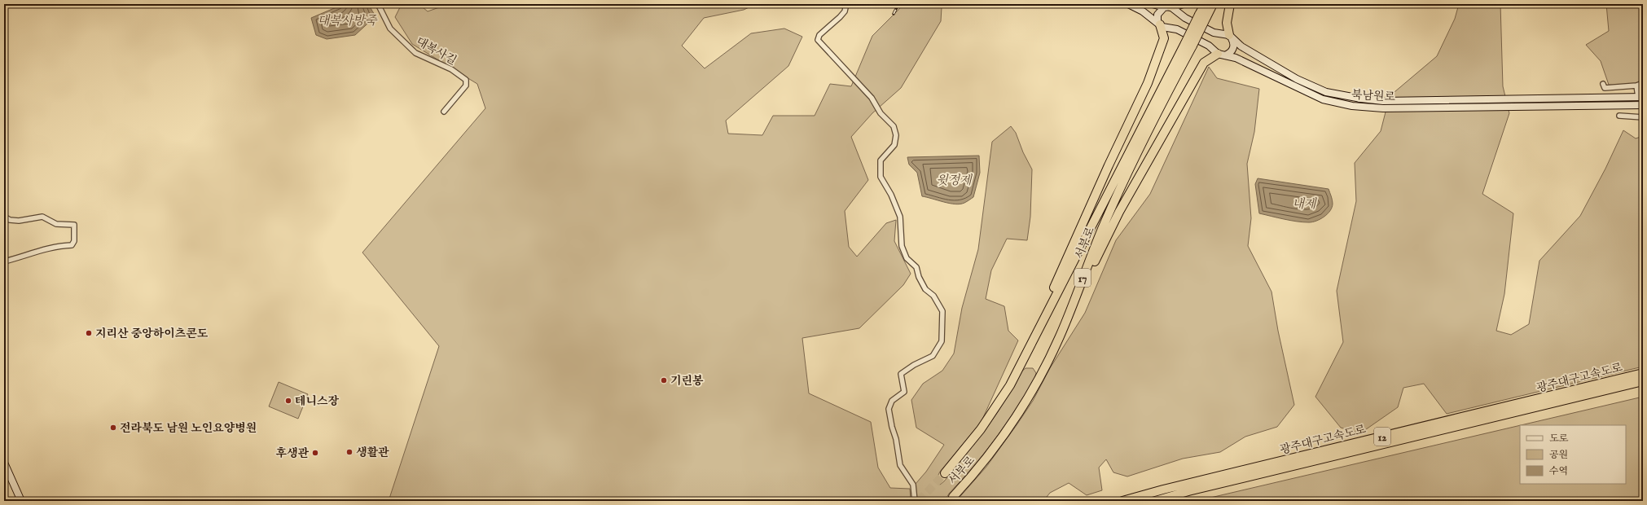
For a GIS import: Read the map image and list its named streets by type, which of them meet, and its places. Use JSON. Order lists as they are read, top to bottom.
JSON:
{
  "streets": {
    "highway": [
      "서부로",
      "17",
      "광주대구고속도로",
      "12"
    ],
    "street": ["대복사길", "북남원로"]
  },
  "water": ["대복사방죽", "윗정제", "내제"],
  "places": [
    "지리산 중앙하이츠콘도",
    "기린봉",
    "테니스장",
    "전라북도 남원 노인요양병원",
    "생활관",
    "후생관"
  ],
  "legend": ["도로", "공원", "수역"]
}
